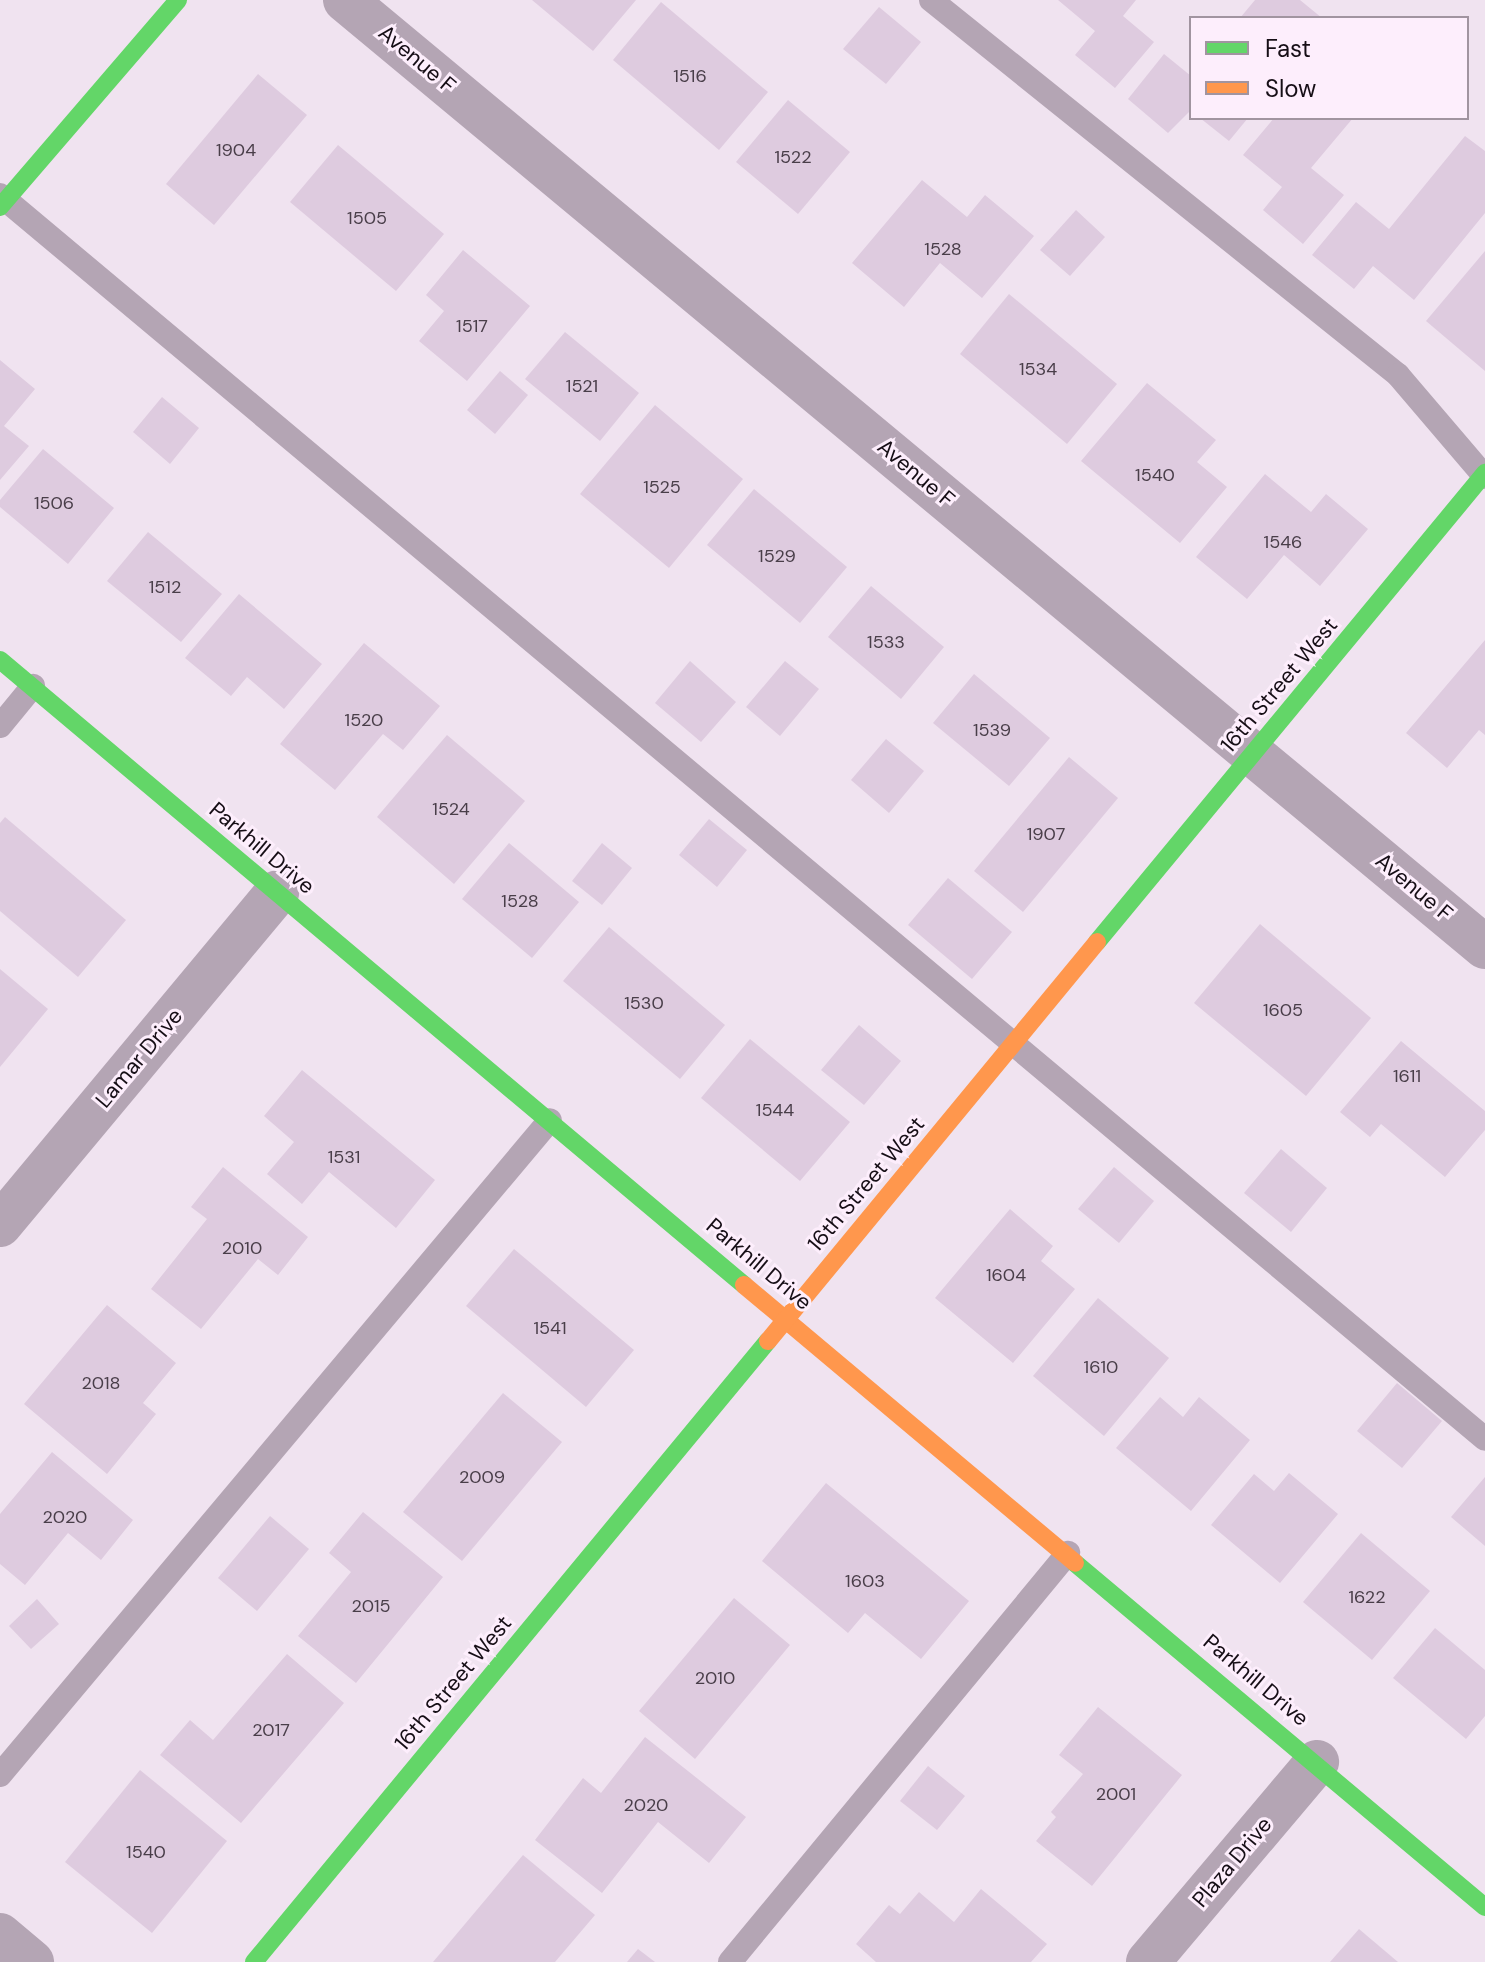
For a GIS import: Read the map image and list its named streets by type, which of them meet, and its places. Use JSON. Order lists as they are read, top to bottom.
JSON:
{
  "streets": {
    "street": [
      "Avenue F",
      "16th Street West",
      "Parkhill Drive",
      "Lamar Drive",
      "Plaza Drive"
    ]
  },
  "crossings": [
    ["Avenue F", "16th Street West"],
    ["16th Street West", "Parkhill Drive"],
    ["Parkhill Drive", "Lamar Drive"],
    ["Parkhill Drive", "Plaza Drive"]
  ],
  "house_numbers": [
    "1516",
    "1904",
    "1522",
    "1505",
    "1528",
    "1517",
    "1534",
    "1521",
    "1540",
    "1525",
    "1506",
    "1546",
    "1529",
    "1512",
    "1533",
    "1520",
    "1539",
    "1524",
    "1907",
    "1528",
    "1530",
    "1605",
    "1611",
    "1544",
    "1531",
    "2010",
    "1604",
    "1541",
    "1610",
    "2018",
    "2009",
    "2020",
    "1603",
    "1622",
    "2015",
    "2010",
    "2017",
    "2001",
    "2020",
    "1540"
  ],
  "legend": ["Fast", "Slow"]
}
